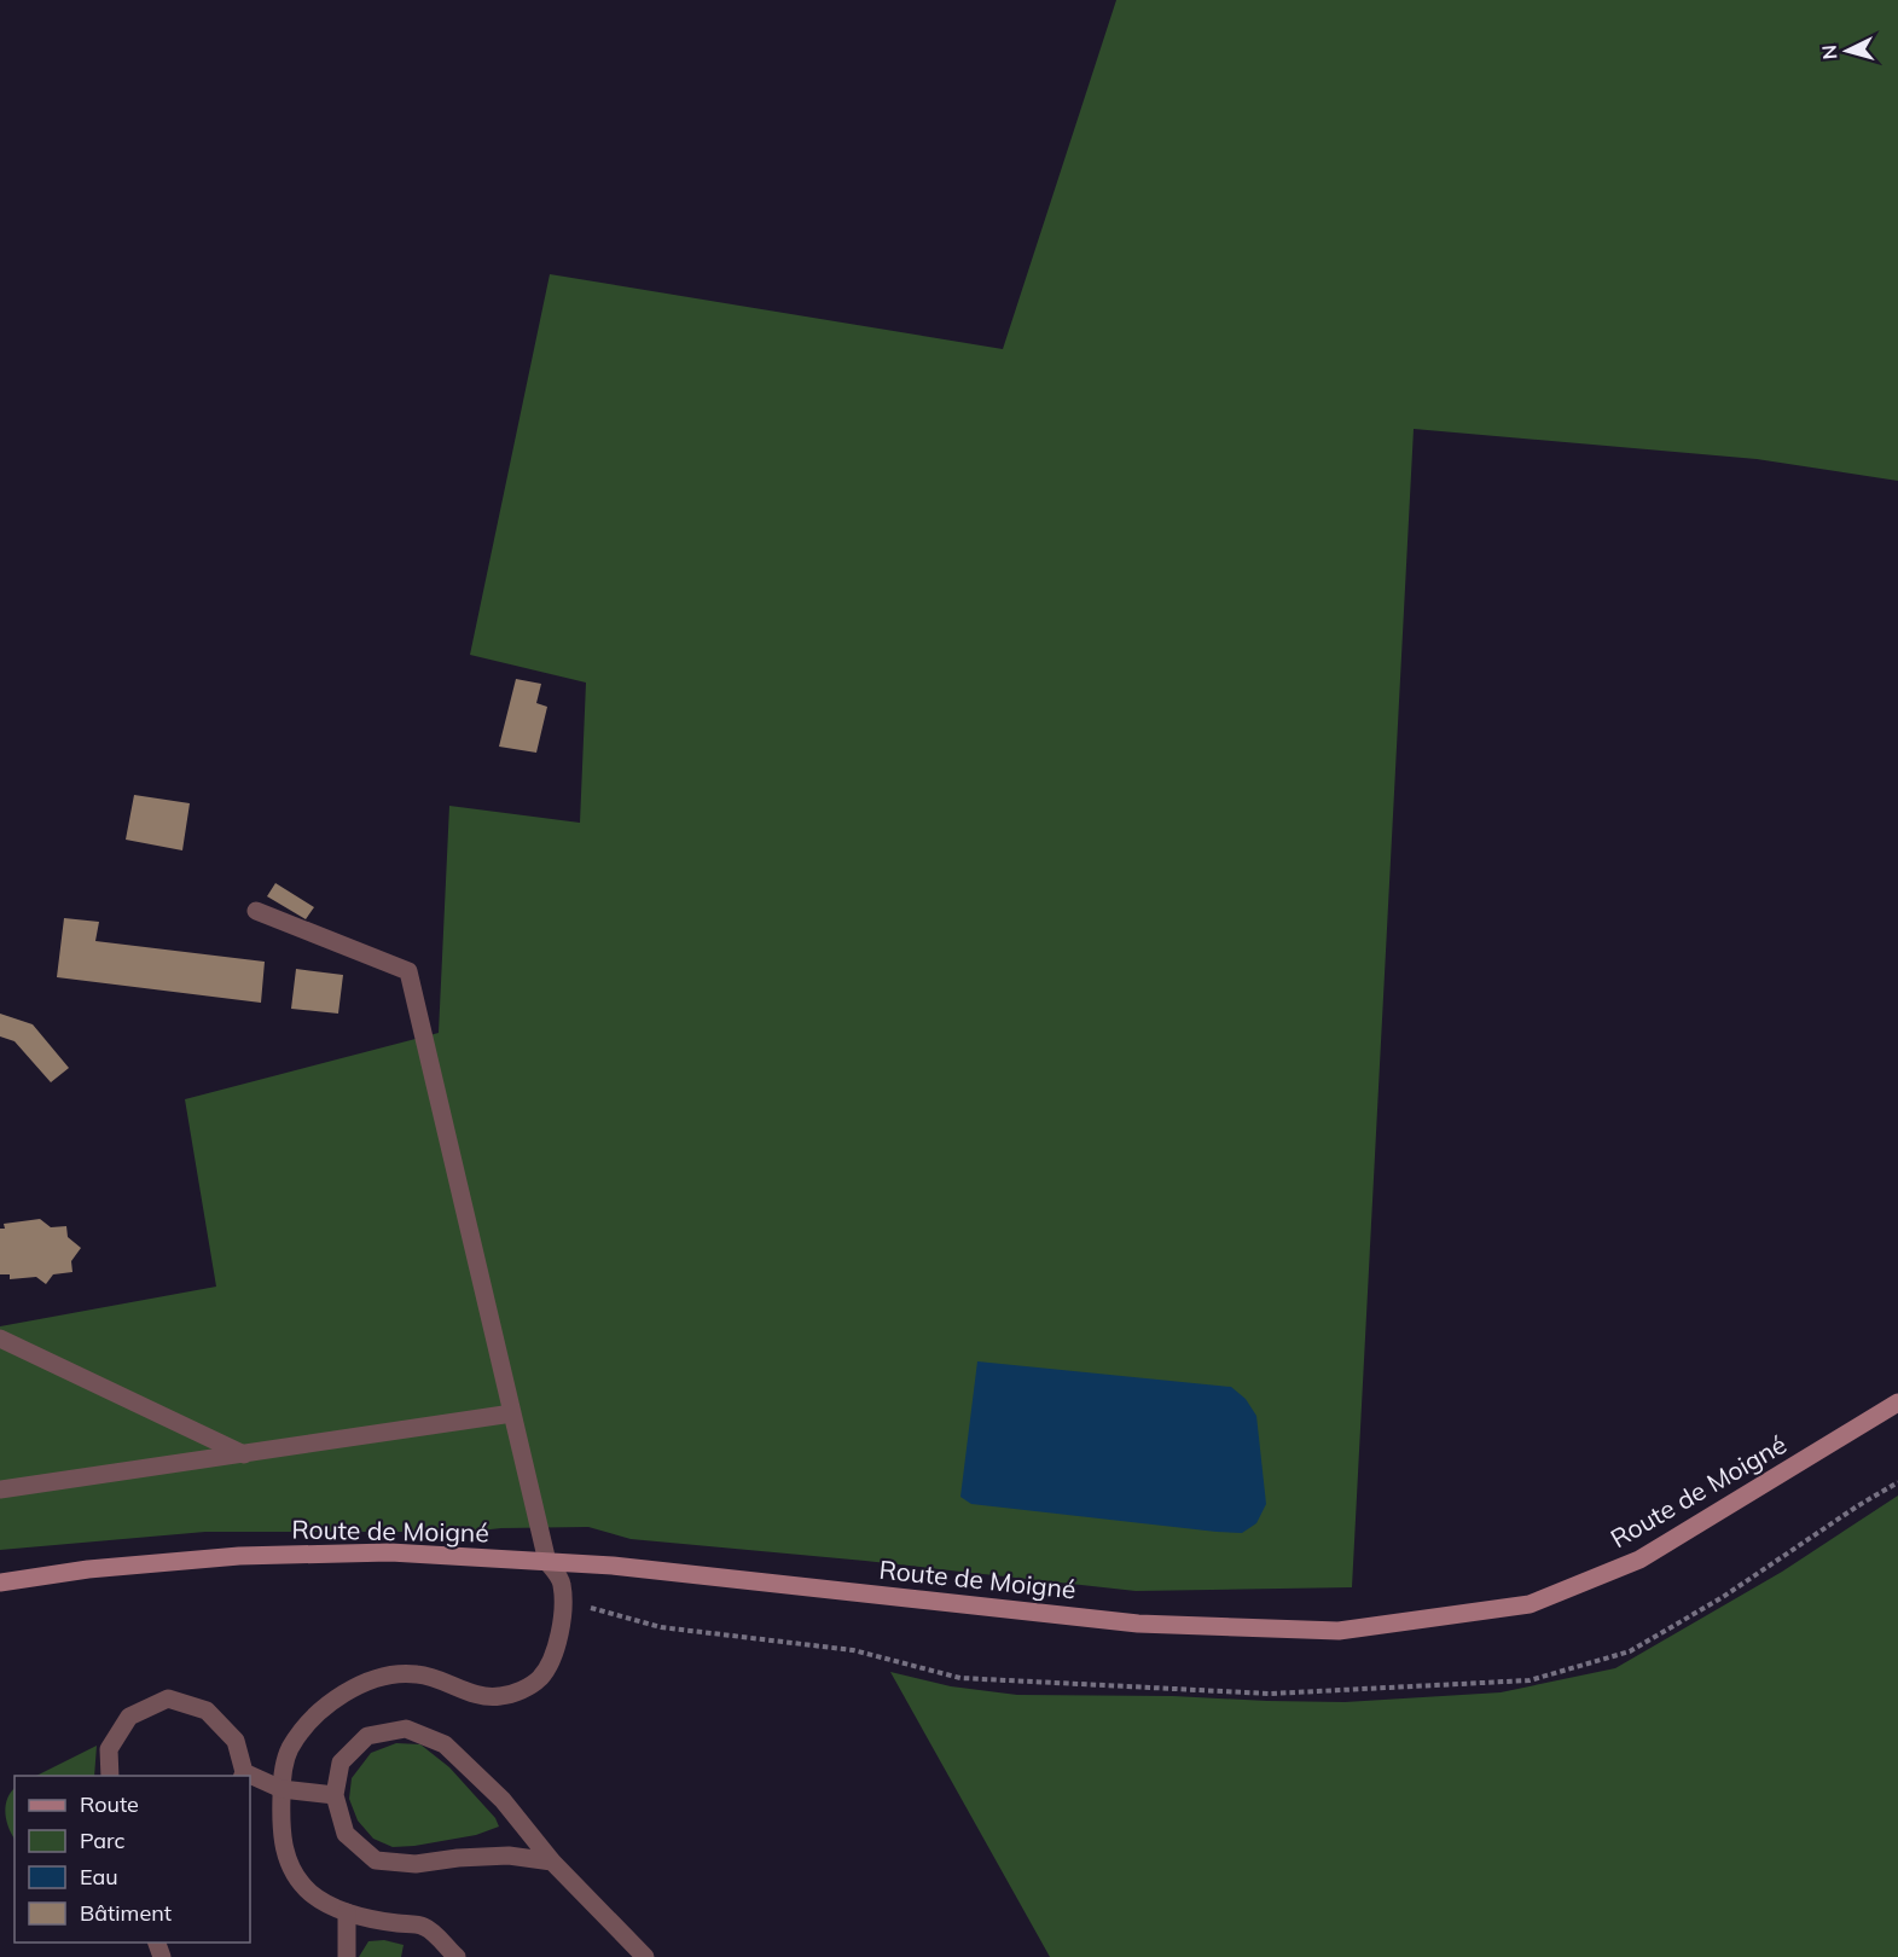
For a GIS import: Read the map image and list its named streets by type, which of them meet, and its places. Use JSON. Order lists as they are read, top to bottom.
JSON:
{
  "streets": {
    "street": ["Route de Moigné"]
  },
  "legend": [
    "Route",
    "Parc",
    "Eau",
    "Bâtiment"
  ],
  "north": "left"
}
